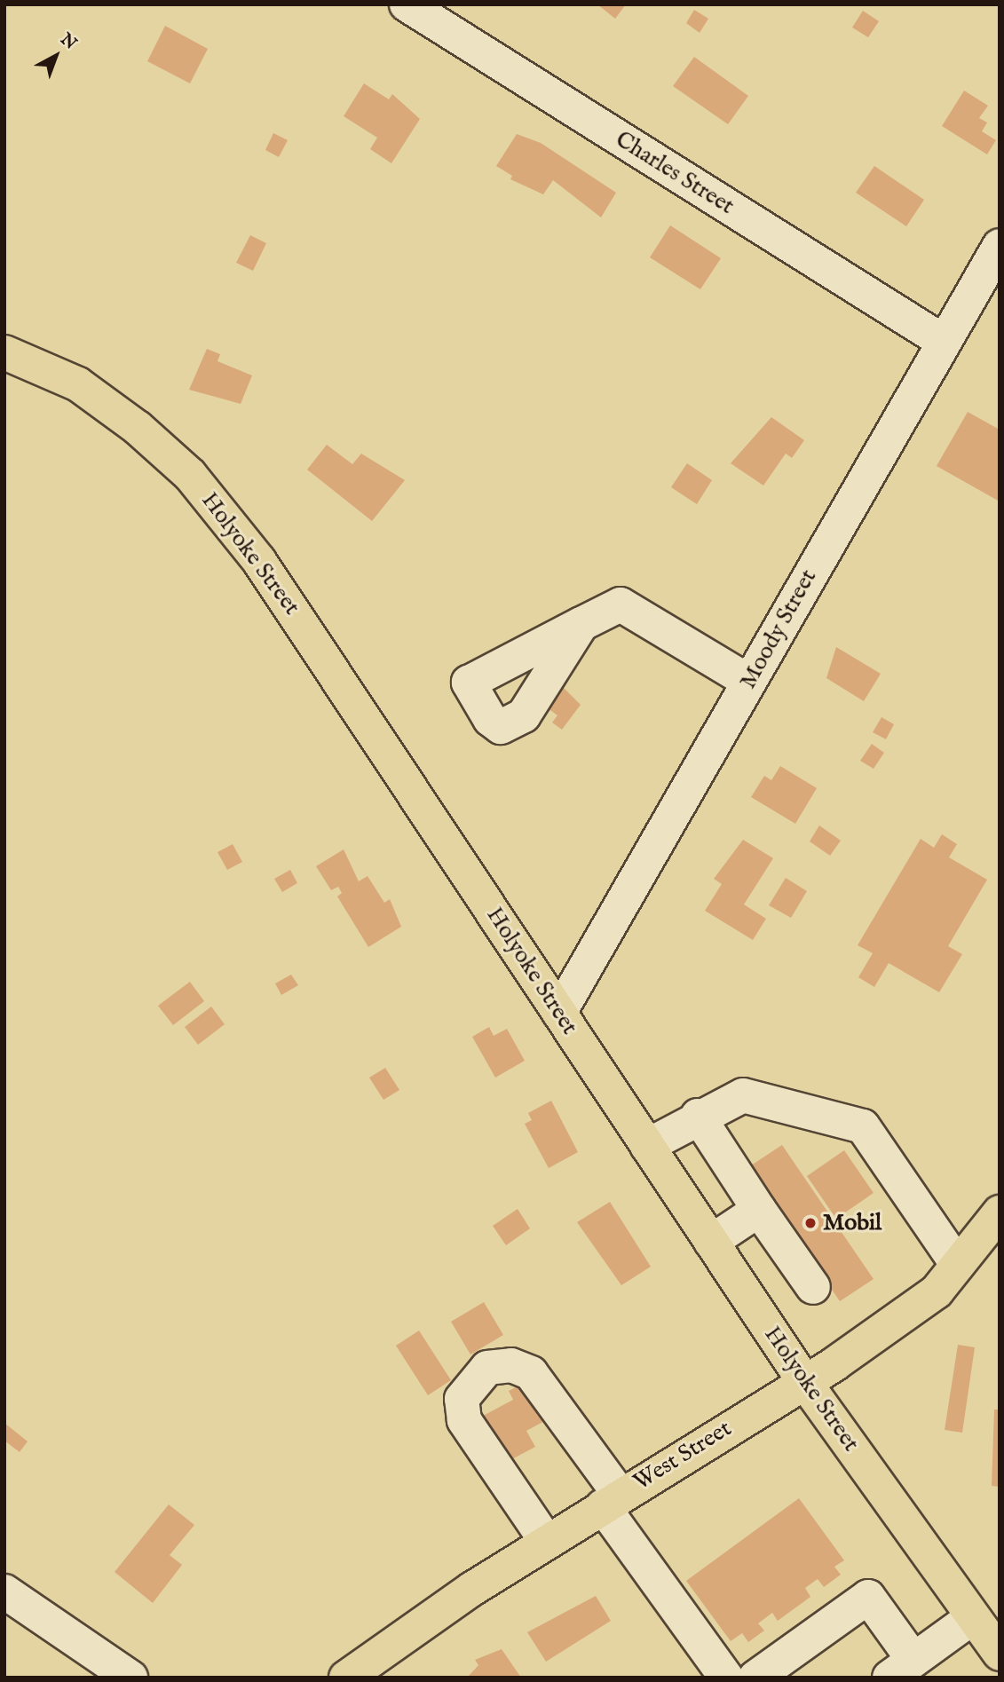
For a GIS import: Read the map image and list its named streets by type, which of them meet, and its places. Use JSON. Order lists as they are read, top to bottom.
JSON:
{
  "streets": {
    "main road": ["Holyoke Street", "West Street"],
    "street": ["Charles Street", "Moody Street"]
  },
  "crossings": [
    ["Charles Street", "Moody Street"],
    ["Holyoke Street", "Moody Street"],
    ["Holyoke Street", "West Street"]
  ],
  "places": ["Mobil"],
  "north": "top right"
}
